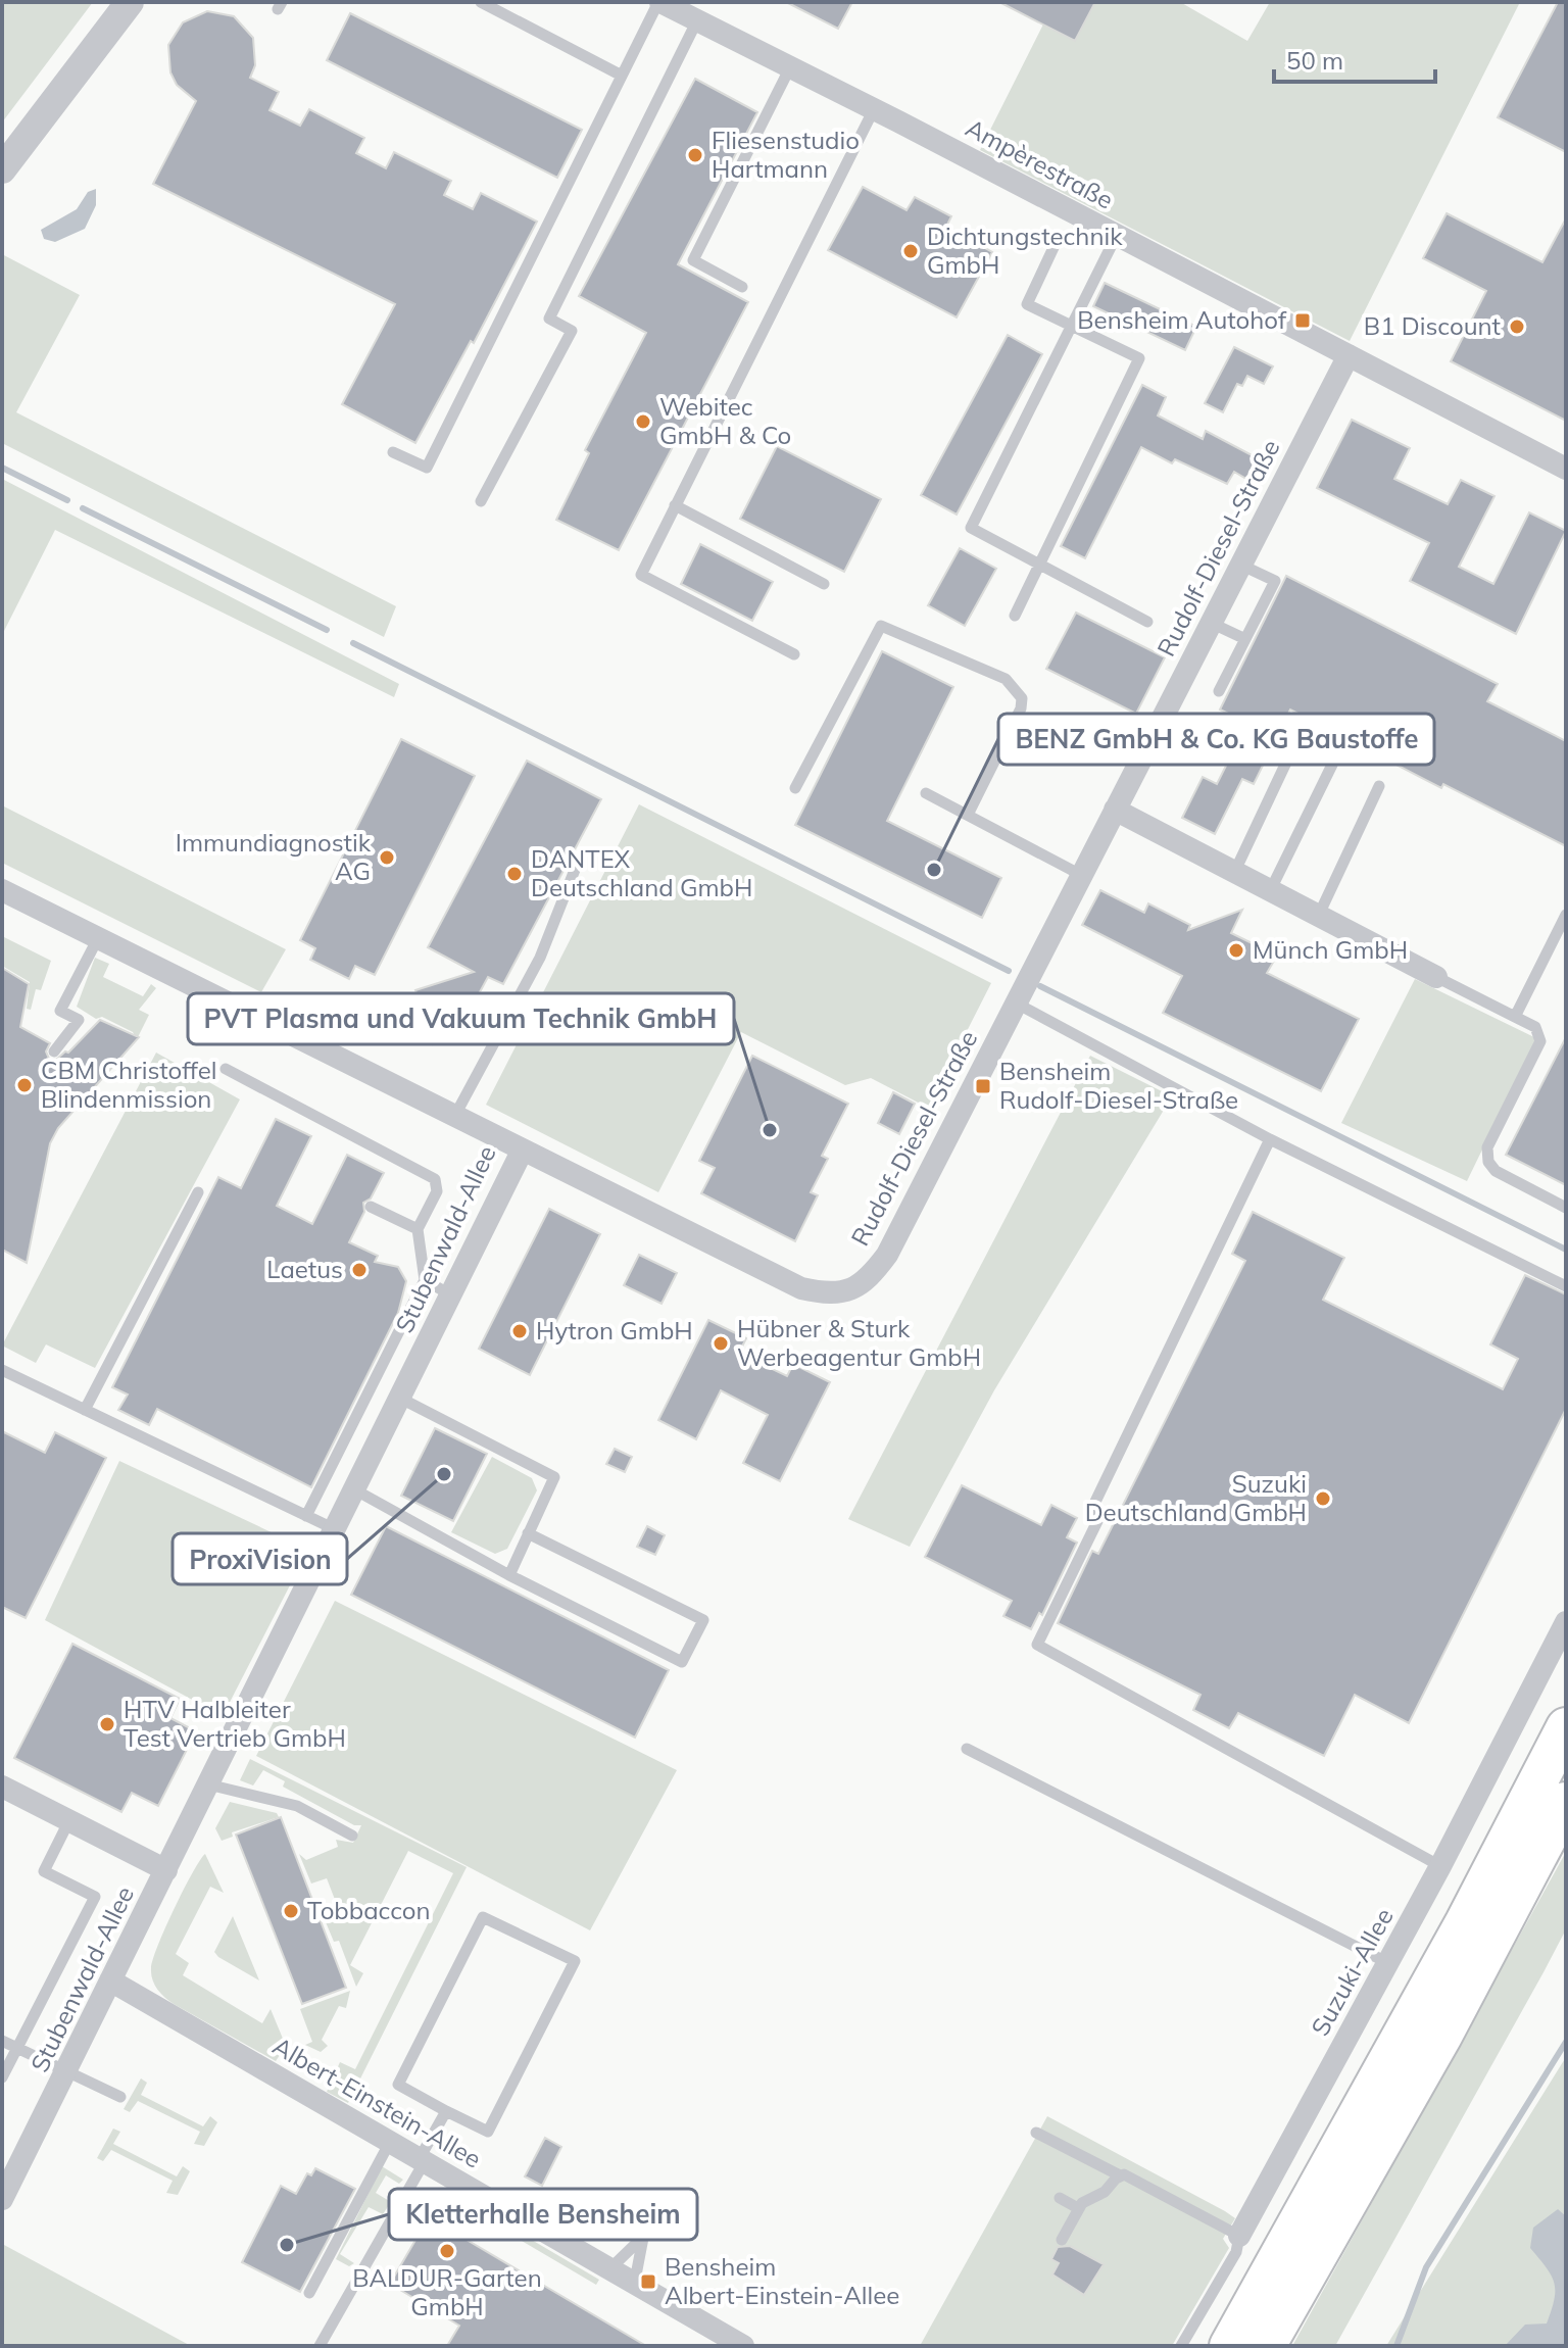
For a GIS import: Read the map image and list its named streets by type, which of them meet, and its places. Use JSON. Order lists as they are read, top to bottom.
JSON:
{
  "streets": {
    "street": [
      "Ampèrestraße",
      "Rudolf-Diesel-Straße",
      "Stubenwald-Allee",
      "Suzuki-Allee",
      "Albert-Einstein-Allee"
    ]
  },
  "crossings": [
    ["Ampèrestraße", "Rudolf-Diesel-Straße"],
    ["Rudolf-Diesel-Straße", "Stubenwald-Allee"],
    ["Stubenwald-Allee", "Albert-Einstein-Allee"]
  ],
  "places": {
    "other": [
      "Fliesenstudio Hartmann",
      "Dichtungstechnik GmbH",
      "B1 Discount",
      "Webitec GmbH & Co",
      "Immundiagnostik AG",
      "BENZ GmbH & Co. KG Baustoffe",
      "DANTEX Deutschland GmbH",
      "Münch GmbH",
      "CBM Christoffel Blindenmission",
      "PVT Plasma und Vakuum Technik GmbH",
      "Laetus",
      "Hytron GmbH",
      "Hübner & Sturk Werbeagentur GmbH",
      "ProxiVision",
      "Suzuki Deutschland GmbH",
      "HTV Halbleiter Test Vertrieb GmbH",
      "Tobbaccon",
      "Kletterhalle Bensheim",
      "BALDUR-Garten GmbH"
    ],
    "transit": ["Bensheim Autohof", "Bensheim Rudolf-Diesel-Straße", "Bensheim Albert-Einstein-Allee"]
  },
  "scale_bar": "50 m"
}
